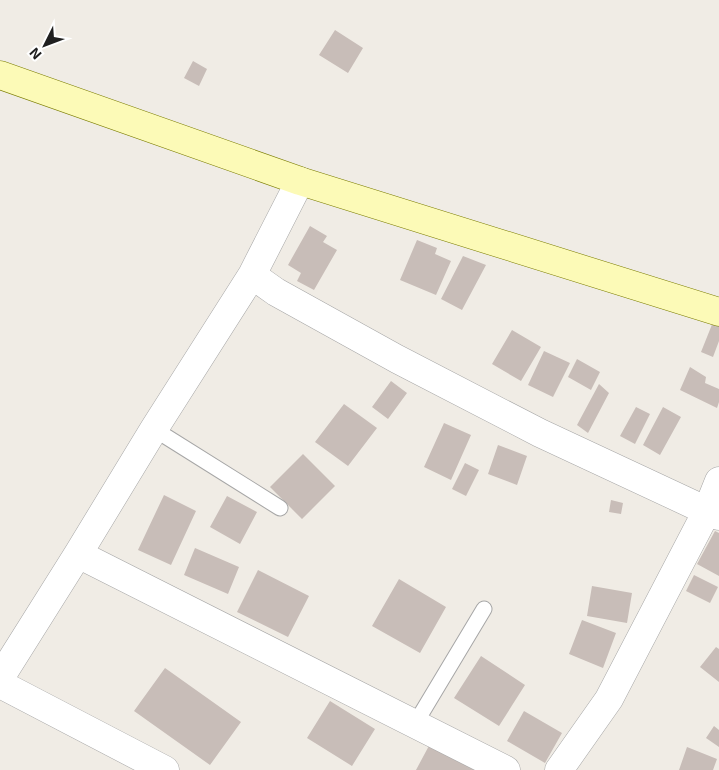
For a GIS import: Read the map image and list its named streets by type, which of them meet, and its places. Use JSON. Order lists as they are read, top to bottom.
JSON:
{
  "north": "bottom left"
}
